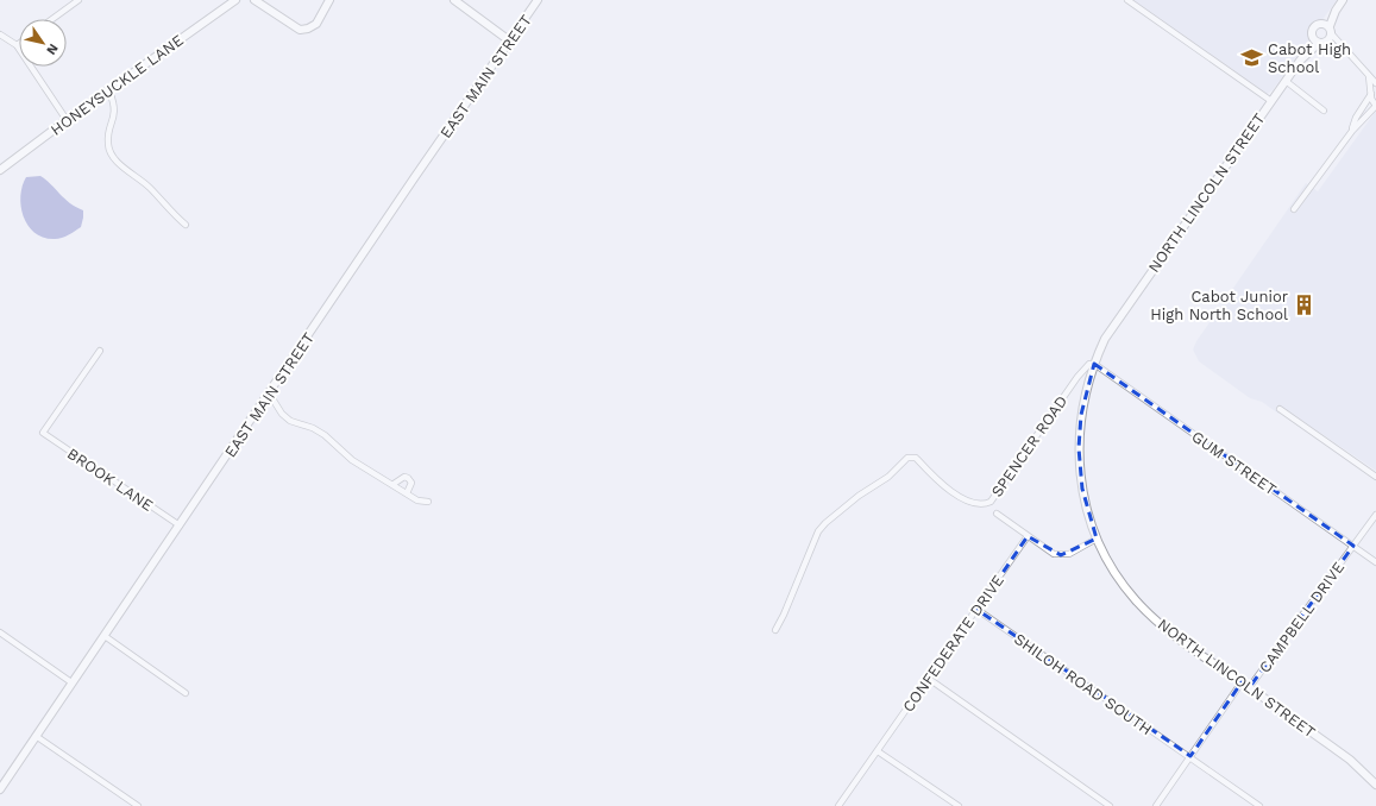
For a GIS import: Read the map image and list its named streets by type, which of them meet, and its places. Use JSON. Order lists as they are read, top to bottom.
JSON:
{
  "streets": {
    "street": [
      "EAST MAIN STREET",
      "HONEYSUCKLE LANE",
      "NORTH LINCOLN STREET",
      "SPENCER ROAD",
      "GUM STREET",
      "BROOK LANE",
      "CAMPBELL DRIVE",
      "CONFEDERATE DRIVE",
      "SHILOH ROAD SOUTH"
    ]
  },
  "crossings": [
    ["EAST MAIN STREET", "BROOK LANE"],
    ["NORTH LINCOLN STREET", "SPENCER ROAD"],
    ["NORTH LINCOLN STREET", "GUM STREET"],
    ["NORTH LINCOLN STREET", "CAMPBELL DRIVE"],
    ["SPENCER ROAD", "GUM STREET"],
    ["GUM STREET", "CAMPBELL DRIVE"],
    ["CONFEDERATE DRIVE", "SHILOH ROAD SOUTH"]
  ],
  "places": {
    "school or university": ["Cabot High School"],
    "building": ["Cabot Junior High North School"]
  },
  "north": "bottom right"
}
